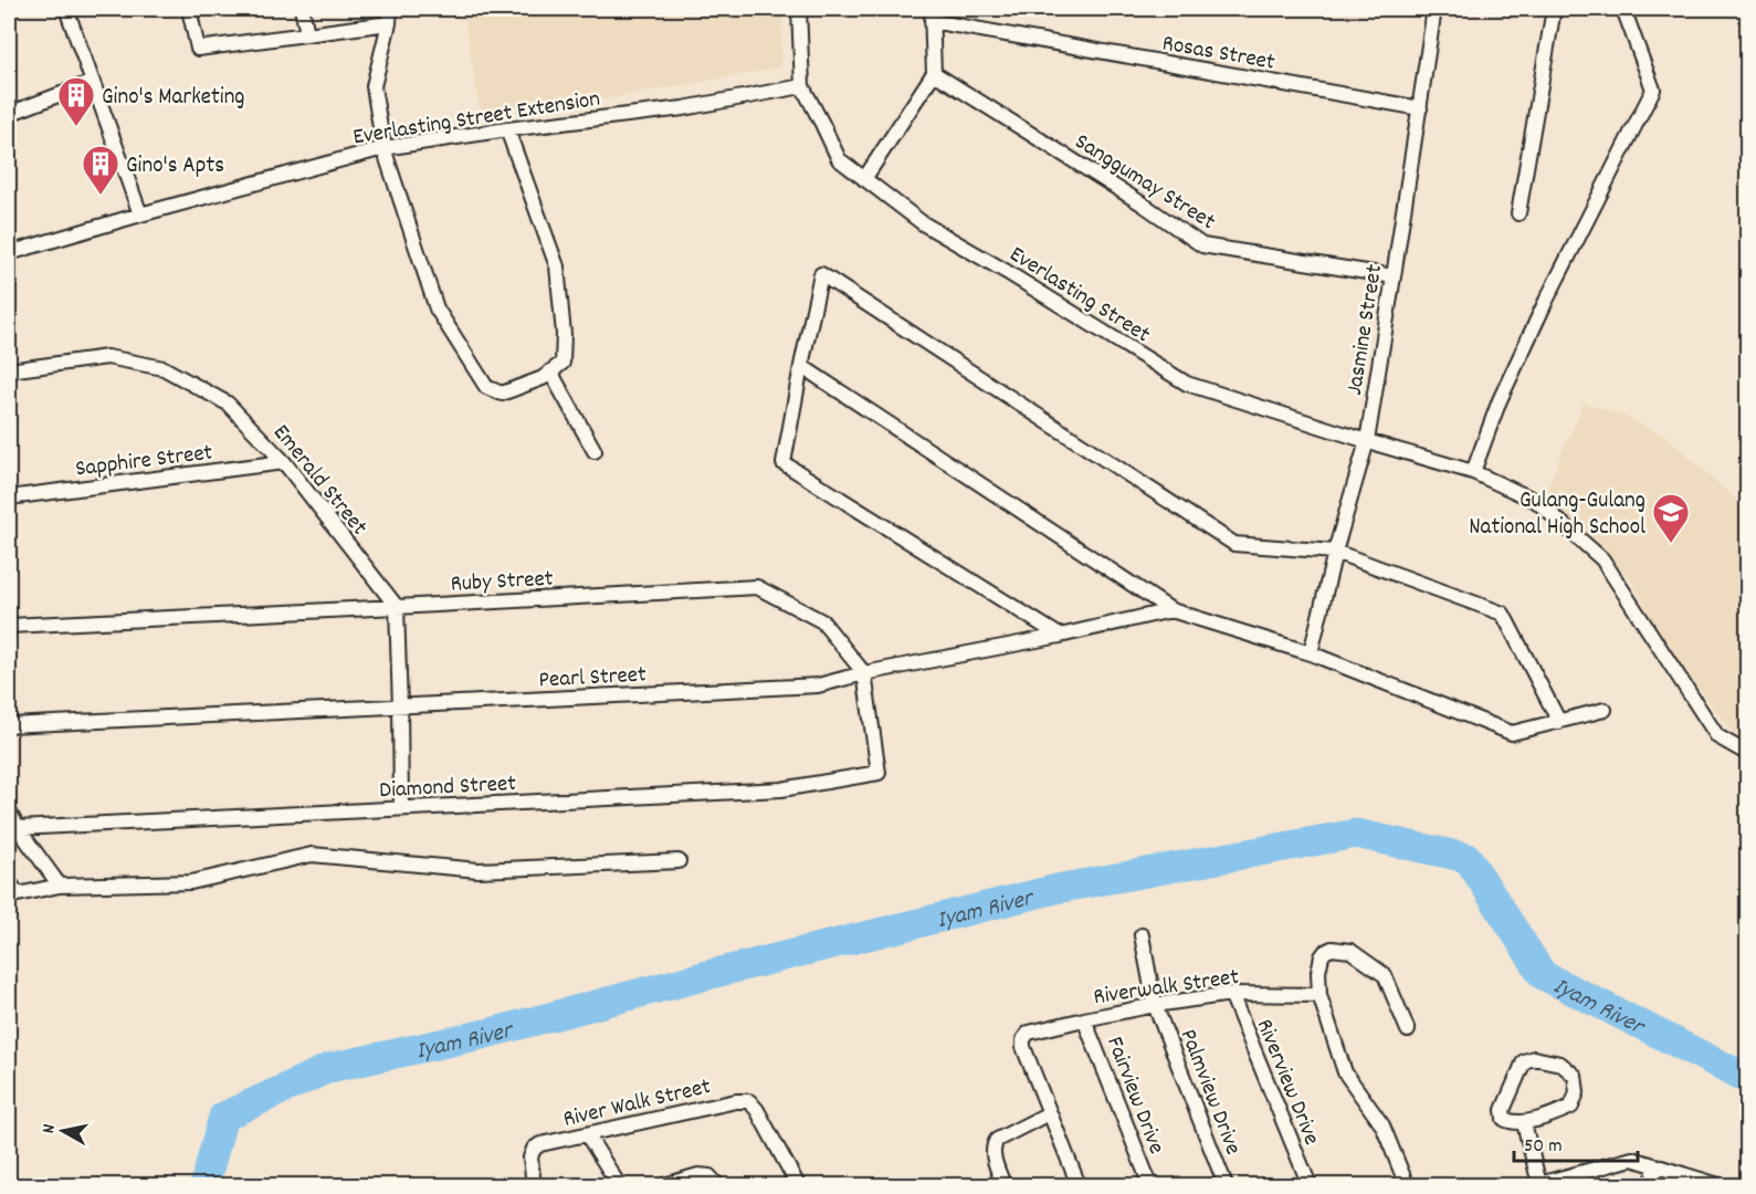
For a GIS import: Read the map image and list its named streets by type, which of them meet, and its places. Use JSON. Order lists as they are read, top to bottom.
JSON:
{
  "streets": {
    "street": [
      "Rosas Street",
      "Everlasting Street Extension",
      "Sanggumay Street",
      "Everlasting Street",
      "Jasmine Street",
      "Sapphire Street",
      "Emerald Street",
      "Ruby Street",
      "Pearl Street",
      "Diamond Street",
      "Riverwalk Street",
      "Riverview Drive",
      "Palmview Drive",
      "Fairview Drive",
      "River Walk Street"
    ]
  },
  "crossings": [
    ["Rosas Street", "Jasmine Street"],
    ["Everlasting Street Extension", "Everlasting Street"],
    ["Sanggumay Street", "Jasmine Street"],
    ["Everlasting Street", "Jasmine Street"],
    ["Sapphire Street", "Emerald Street"],
    ["Emerald Street", "Ruby Street"],
    ["Ruby Street", "Pearl Street"],
    ["Ruby Street", "Diamond Street"],
    ["Pearl Street", "Diamond Street"],
    ["Riverwalk Street", "Riverview Drive"],
    ["Riverwalk Street", "Palmview Drive"],
    ["Riverwalk Street", "Fairview Drive"]
  ],
  "water": ["Iyam River"],
  "places": {
    "building": ["Gino's Marketing", "Gino's Apts"],
    "school or university": ["Gulang-Gulang National High School"]
  },
  "scale_bar": "50 m",
  "north": "left"
}
